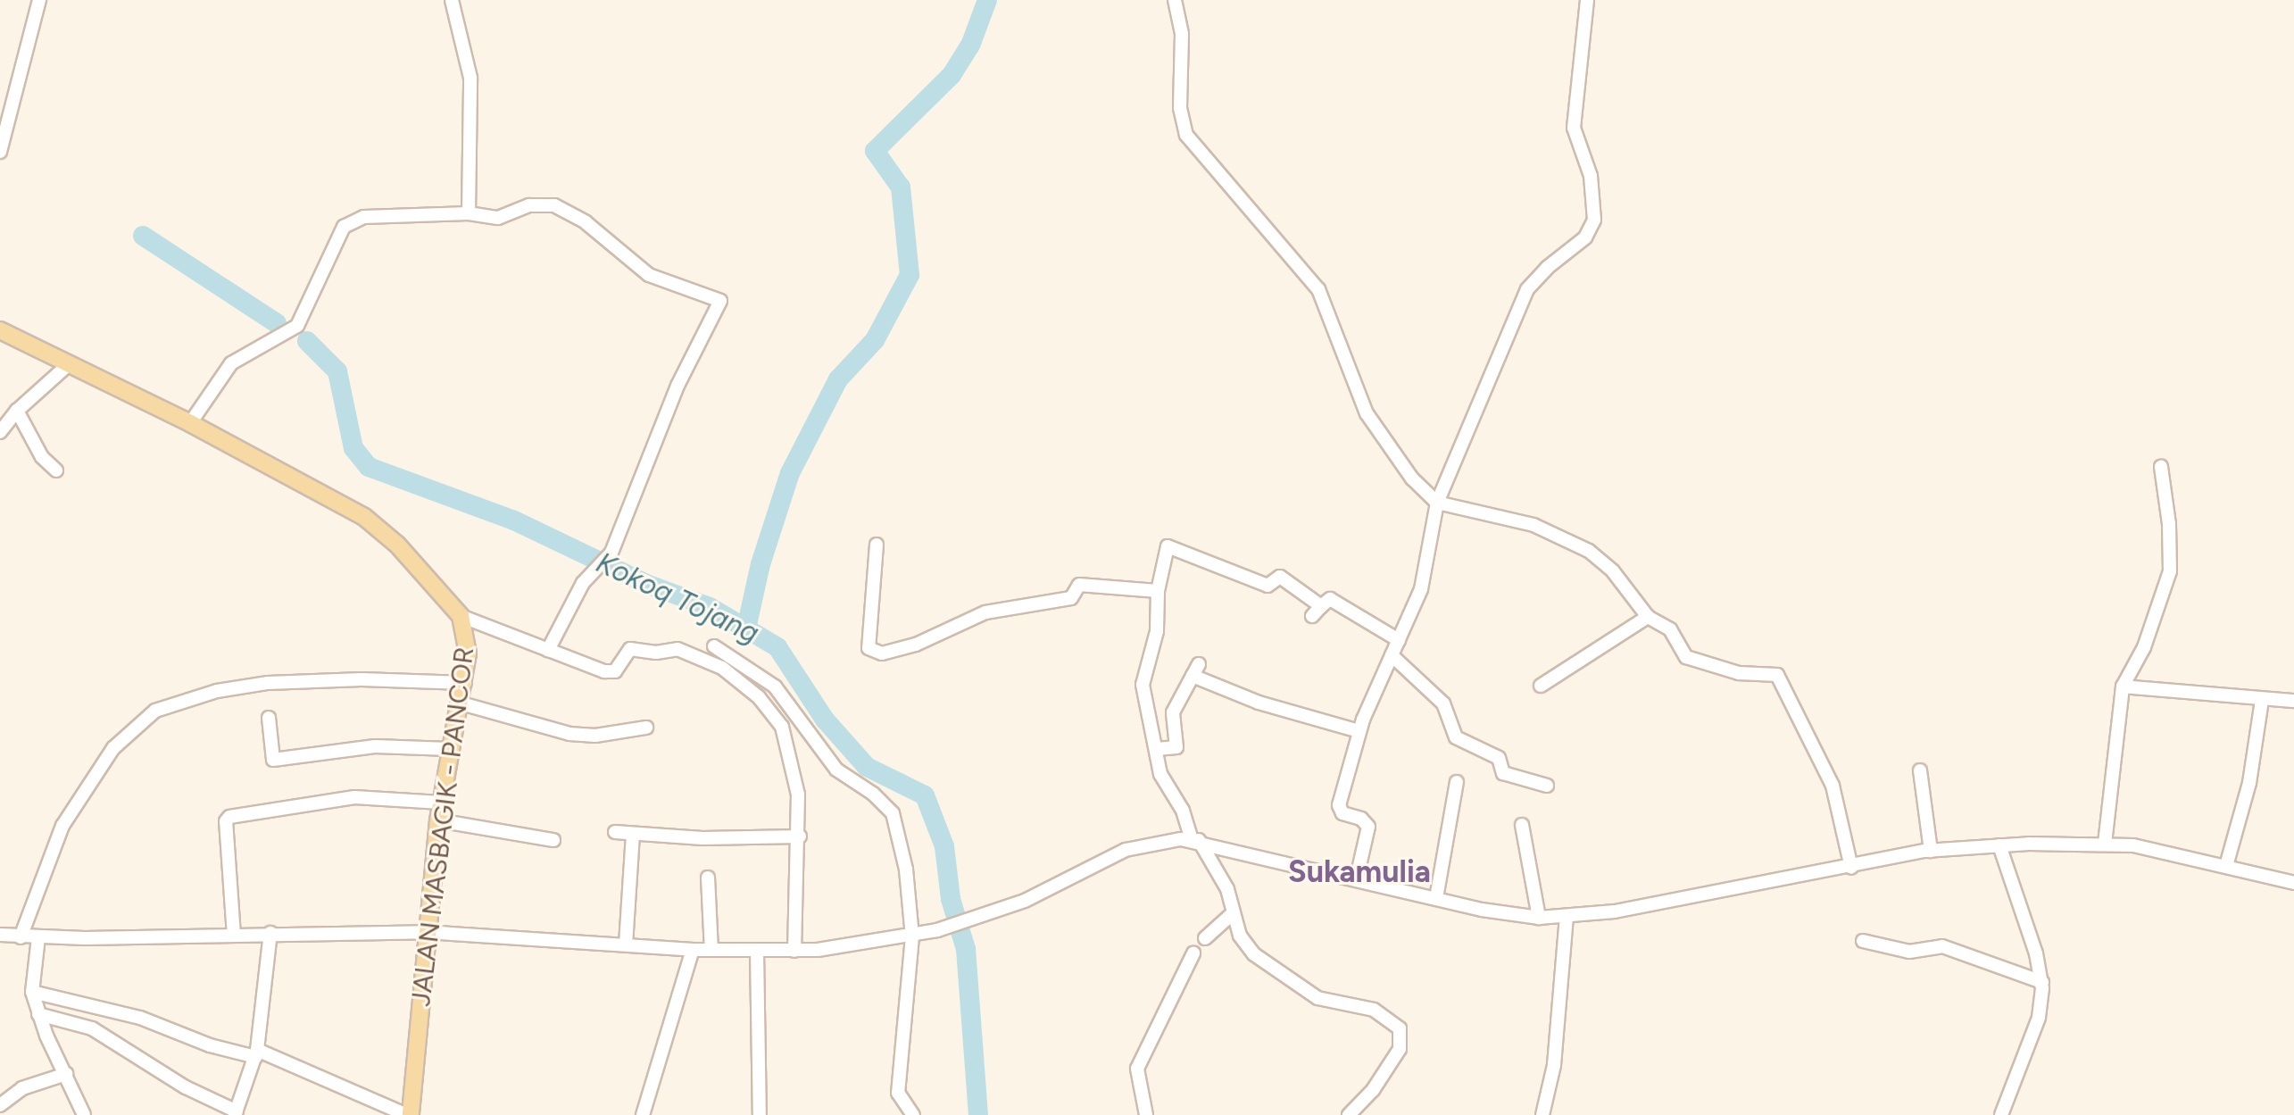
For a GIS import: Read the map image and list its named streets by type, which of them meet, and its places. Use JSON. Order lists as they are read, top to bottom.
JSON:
{
  "streets": {
    "main road": ["JALAN MASBAGIK - PANCOR"]
  },
  "districts": ["Sukamulia"],
  "water": ["Kokoq Tojang"]
}
